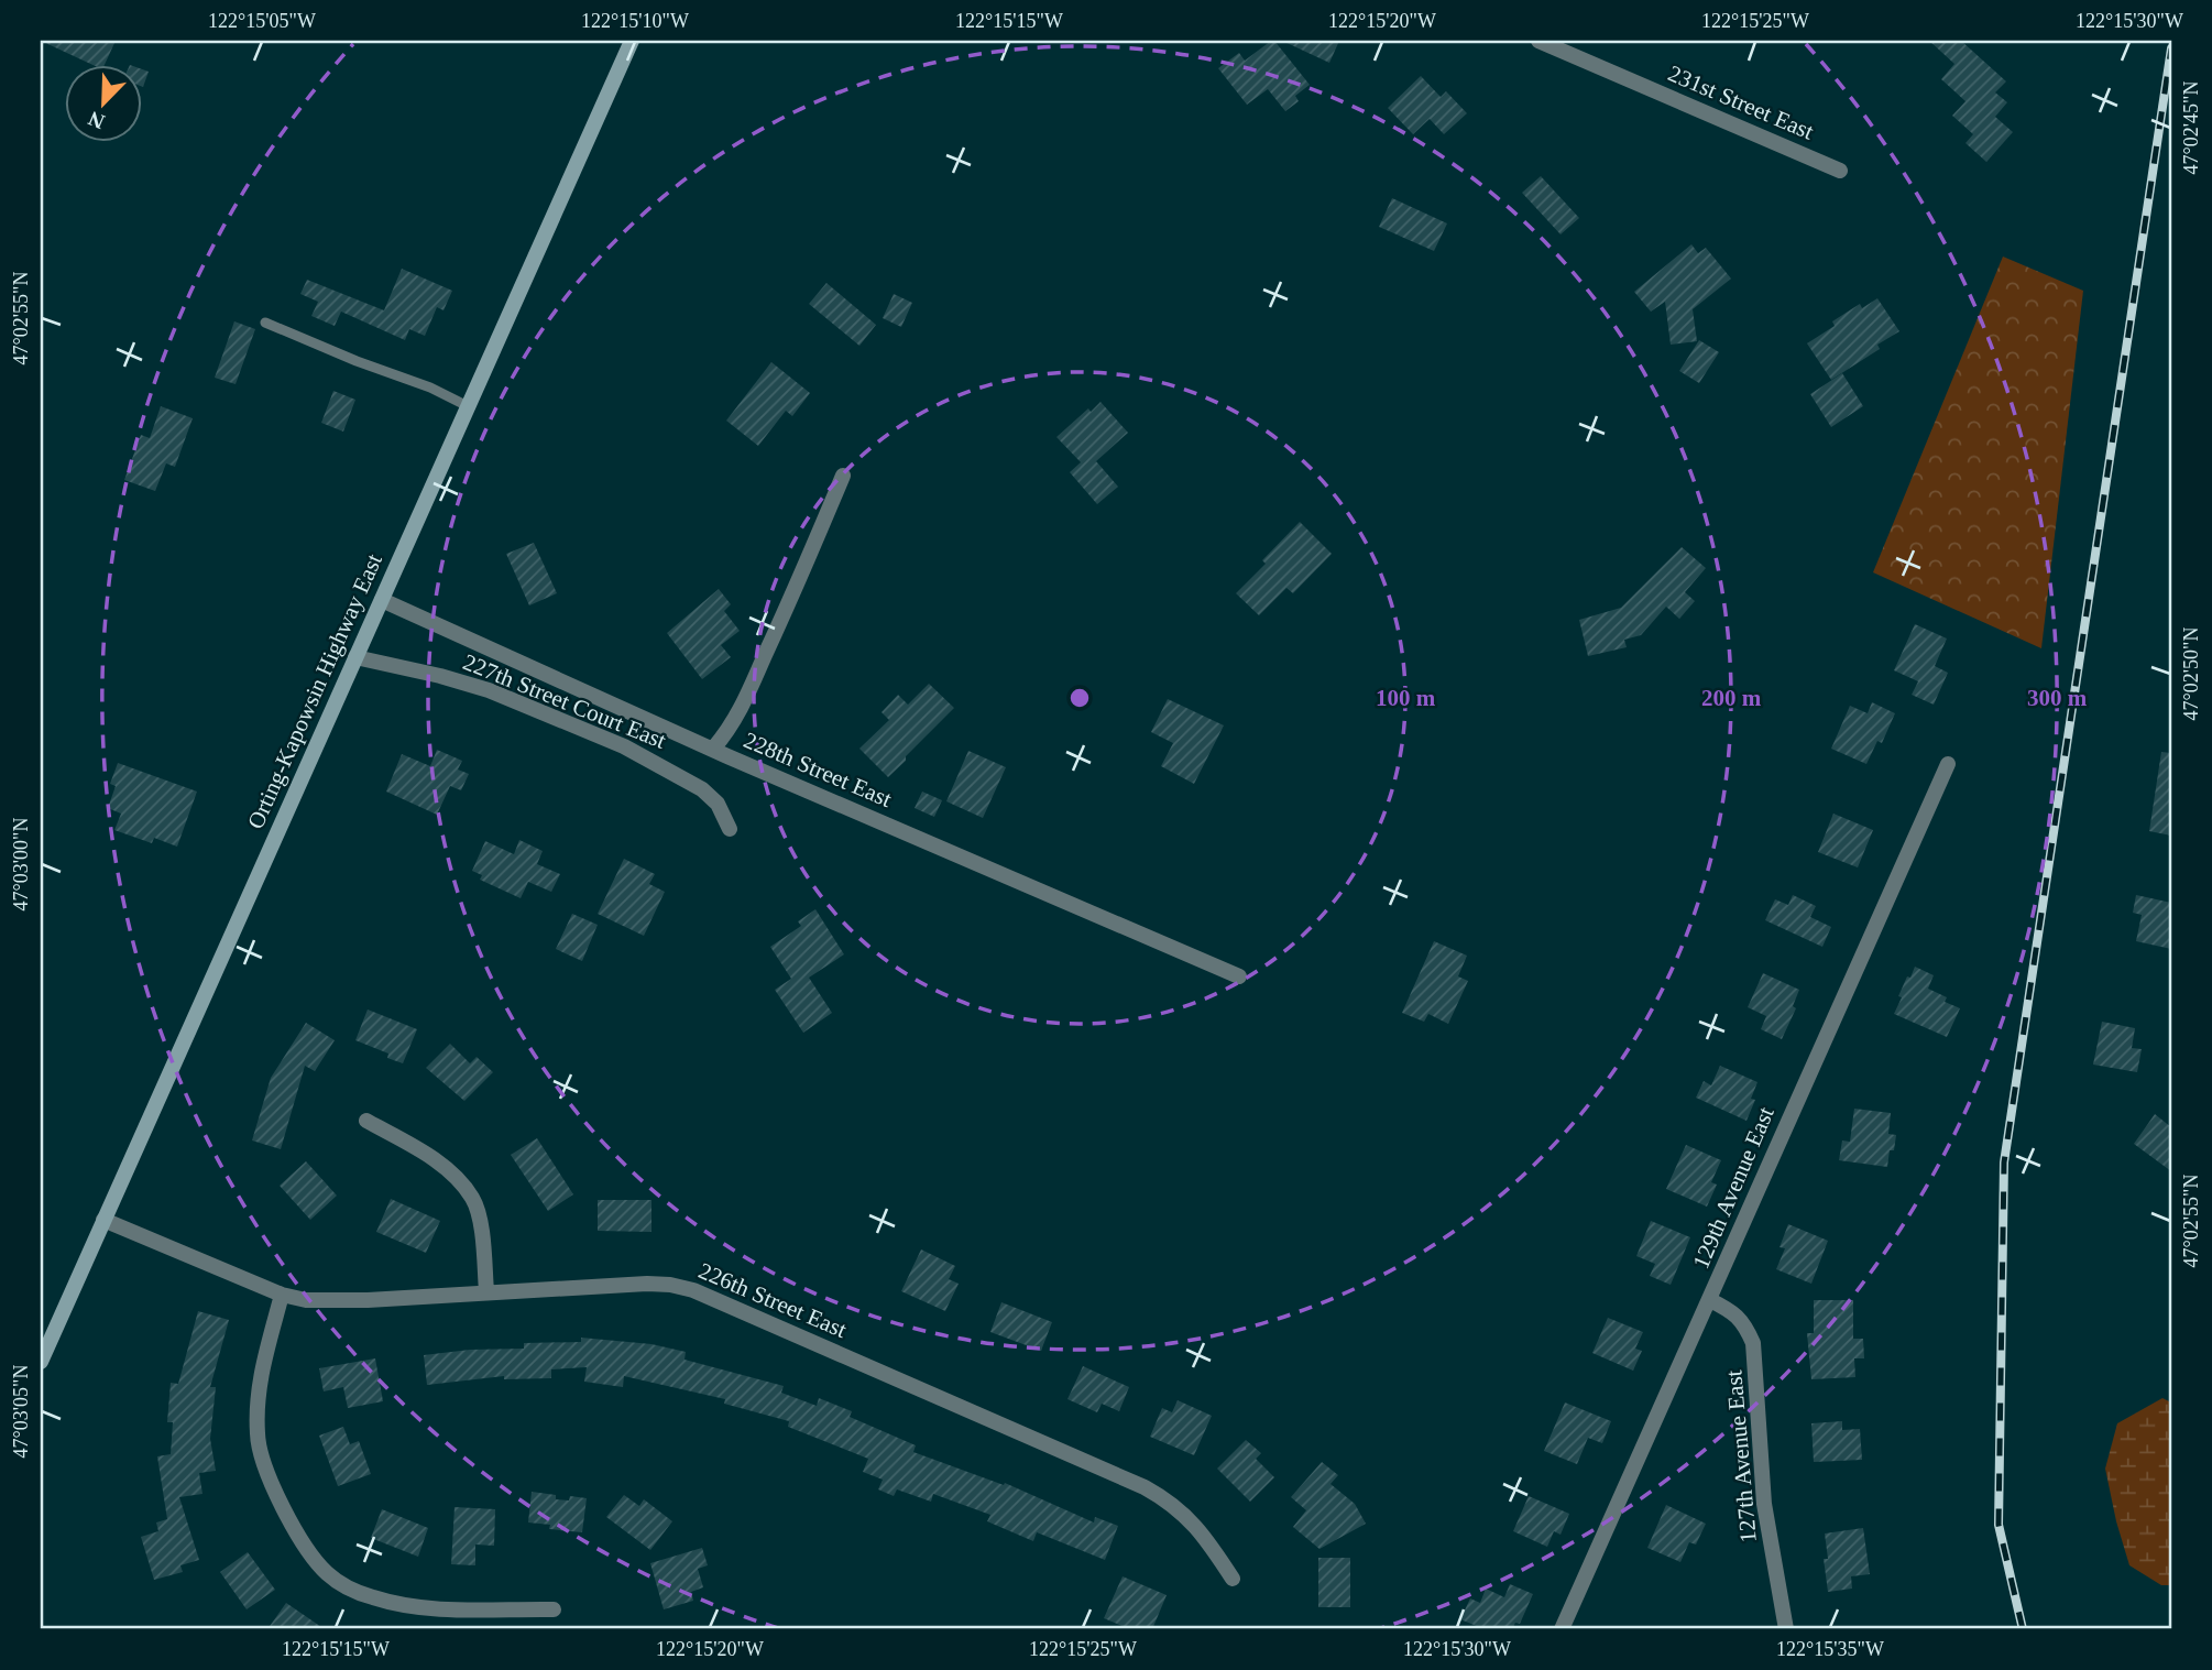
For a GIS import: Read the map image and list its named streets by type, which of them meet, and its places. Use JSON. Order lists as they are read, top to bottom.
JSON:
{
  "streets": {
    "main road": ["Orting-Kapowsin Highway East"],
    "street": [
      "231st Street East",
      "227th Street Court East",
      "228th Street East",
      "129th Avenue East",
      "226th Street East",
      "127th Avenue East"
    ]
  },
  "crossings": [
    ["Orting-Kapowsin Highway East", "227th Street Court East"],
    ["Orting-Kapowsin Highway East", "228th Street East"],
    ["Orting-Kapowsin Highway East", "226th Street East"],
    ["129th Avenue East", "127th Avenue East"]
  ],
  "north": "bottom left",
  "coordinates": [
    "122°15'05\"W",
    "122°15'10\"W",
    "122°15'15\"W",
    "122°15'20\"W",
    "122°15'25\"W",
    "122°15'30\"W",
    "47°02'45\"N",
    "47°02'55\"N",
    "47°02'50\"N",
    "47°03'00\"N",
    "47°03'05\"N",
    "122°15'35\"W"
  ],
  "rings": ["100 m", "200 m", "300 m"]
}
